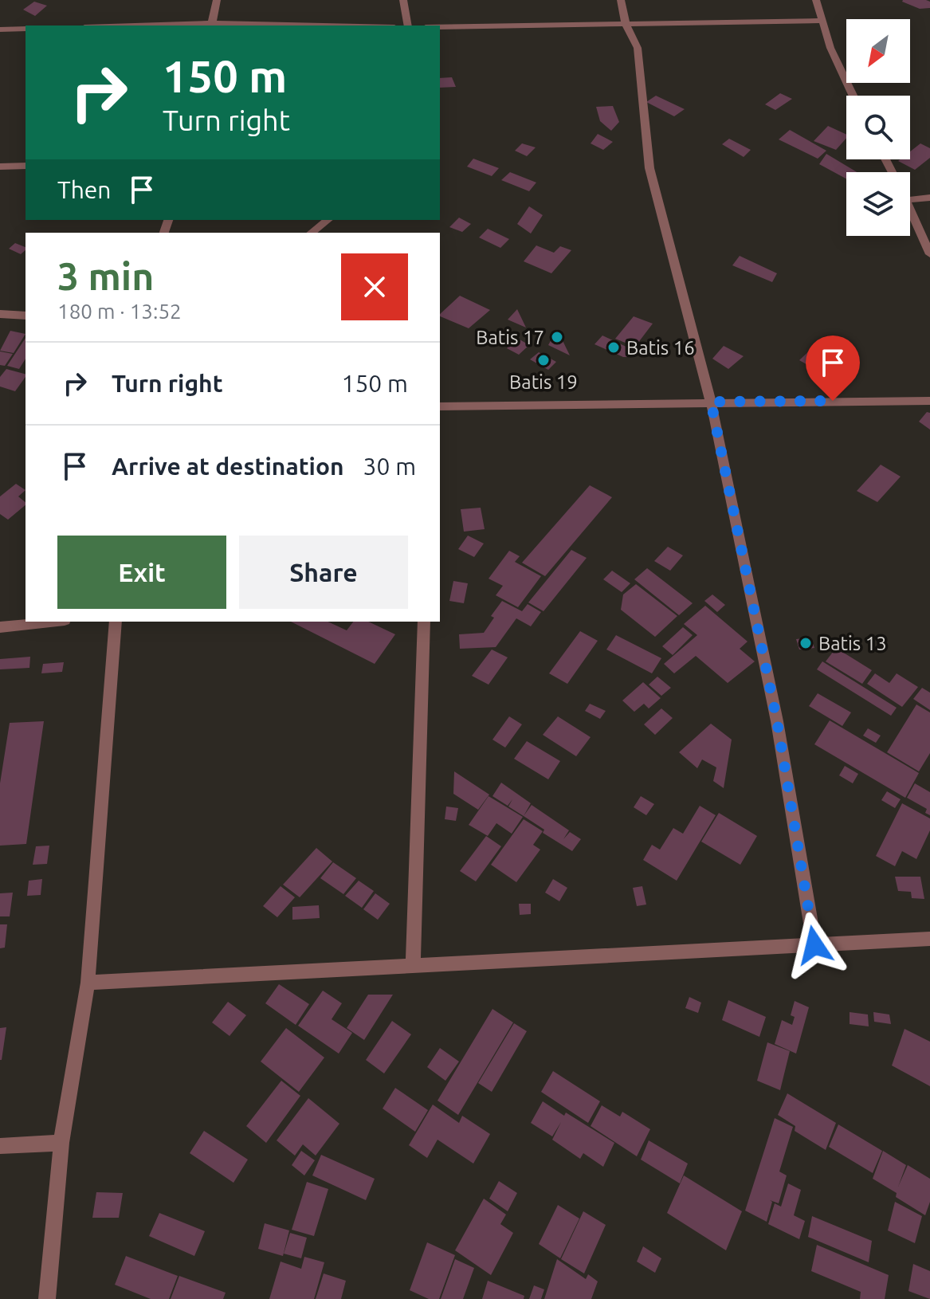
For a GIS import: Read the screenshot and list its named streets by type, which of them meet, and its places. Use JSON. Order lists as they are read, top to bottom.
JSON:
{
  "places": [
    "Batis 17",
    "Batis 16",
    "Batis 19",
    "Batis 13"
  ],
  "north": "bottom left",
  "page": {
    "turn": ["150 m", "Turn right"],
    "then": "Then",
    "heading": ["3 min", "180 m · 13:52"],
    "list": [
      {
        "name": "Turn right",
        "value": "150 m"
      },
      {
        "name": "Arrive at destination",
        "value": "30 m"
      }
    ],
    "buttons": ["Exit", "Share"]
  }
}
